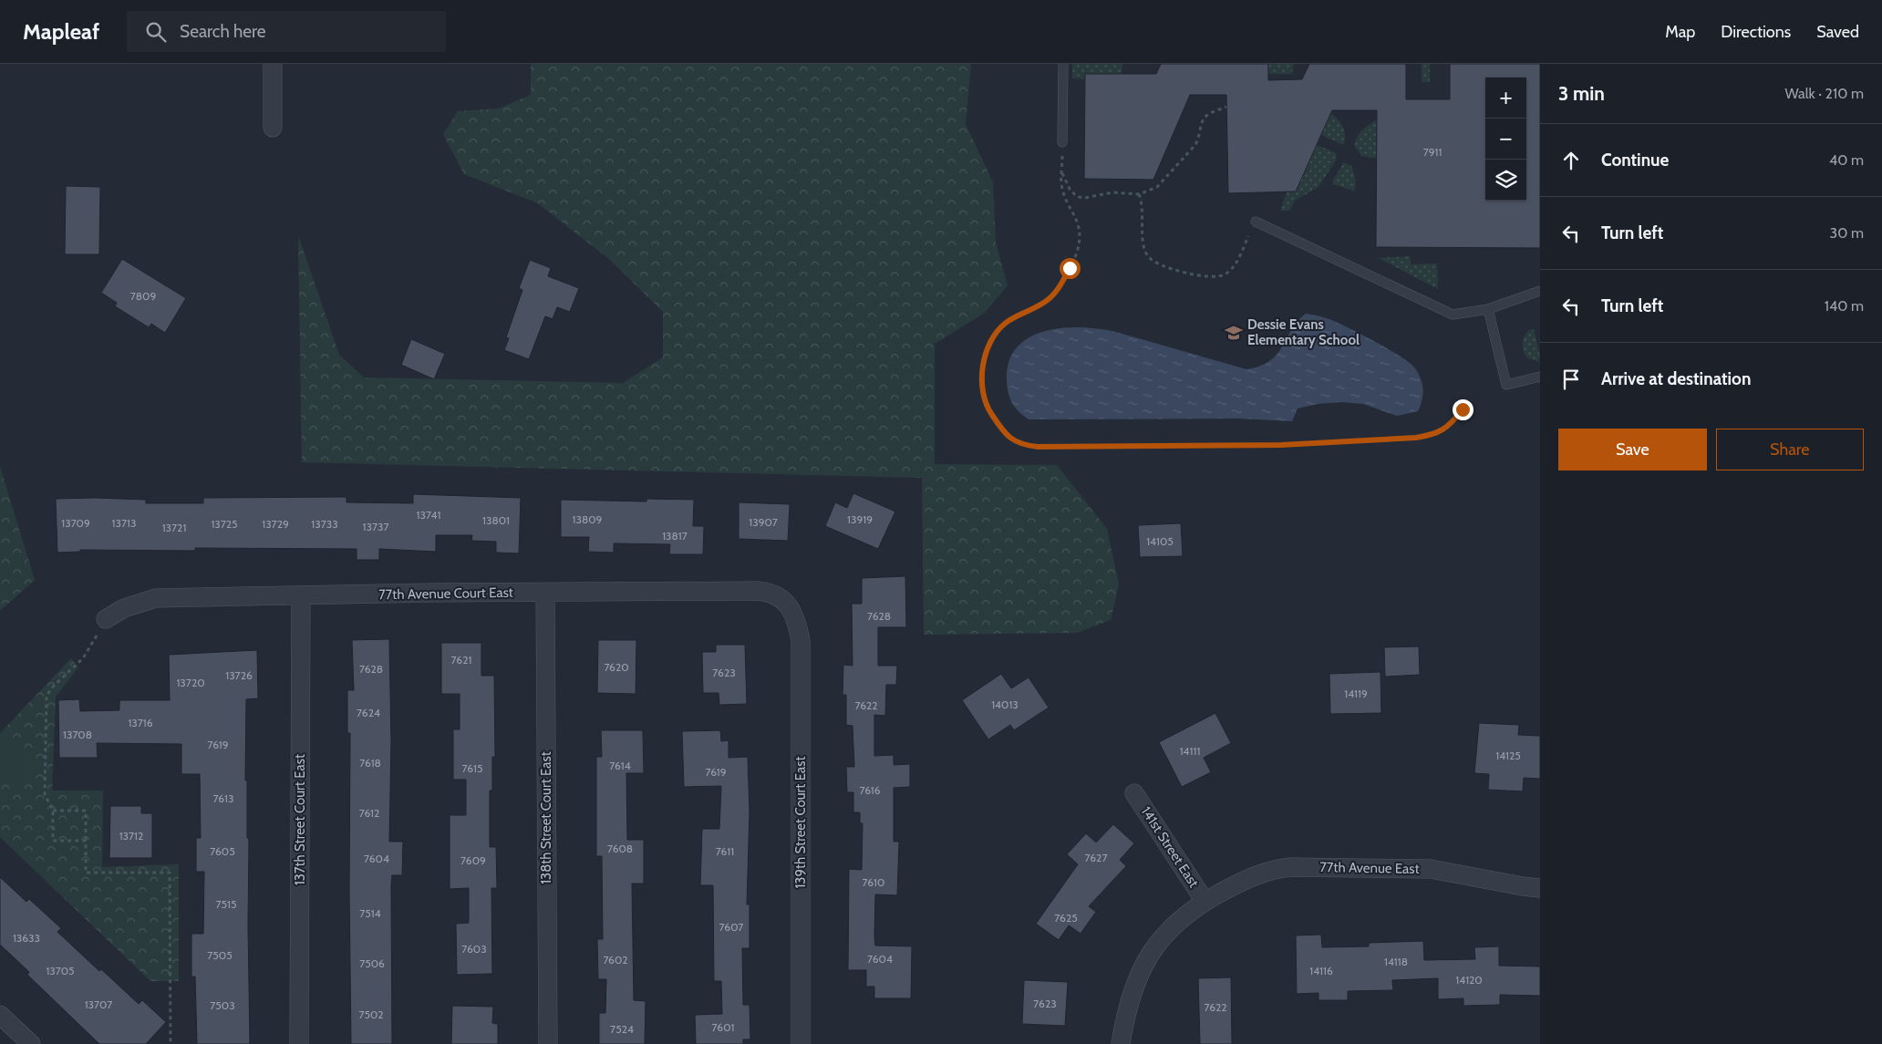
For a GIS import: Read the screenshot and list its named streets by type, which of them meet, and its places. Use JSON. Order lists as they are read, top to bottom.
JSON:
{
  "streets": {
    "street": [
      "77th Avenue Court East",
      "138th Street Court East",
      "137th Street Court East",
      "139th Street Court East",
      "141st Street East",
      "77th Avenue East"
    ]
  },
  "crossings": [
    ["77th Avenue Court East", "138th Street Court East"],
    ["77th Avenue Court East", "137th Street Court East"],
    ["77th Avenue Court East", "139th Street Court East"],
    ["141st Street East", "77th Avenue East"]
  ],
  "places": {
    "school or university": ["Dessie Evans Elementary School"]
  },
  "house_numbers": [
    "7911",
    "7809",
    "13741",
    "13809",
    "13919",
    "13801",
    "13907",
    "13709",
    "13713",
    "13725",
    "13729",
    "13733",
    "13737",
    "13721",
    "13817",
    "14105",
    "7628",
    "7621",
    "7620",
    "7628",
    "7623",
    "13726",
    "13720",
    "14119",
    "14013",
    "7622",
    "7624",
    "13716",
    "13708",
    "7619",
    "14111",
    "14125",
    "7618",
    "7614",
    "7615",
    "7619",
    "7616",
    "7613",
    "7612",
    "13712",
    "7608",
    "7605",
    "7611",
    "7627",
    "7604",
    "7609",
    "7610",
    "7515",
    "7514",
    "7625",
    "7607",
    "13633",
    "7603",
    "7505",
    "7604",
    "7602",
    "14118",
    "7506",
    "13705",
    "14116",
    "14120",
    "7623",
    "13707",
    "7503",
    "7622",
    "7502",
    "7601",
    "7524"
  ],
  "page": {
    "header": "Mapleaf",
    "search": "Search here",
    "nav": ["Map", "Directions", "Saved"],
    "heading": ["3 min", "Walk · 210 m"],
    "map_buttons": ["+", "−"],
    "list": [
      ["Continue", "40 m"],
      ["Turn left", "30 m"],
      ["Turn left", "140 m"],
      "Arrive at destination"
    ],
    "buttons": ["Save", "Share"]
  }
}
